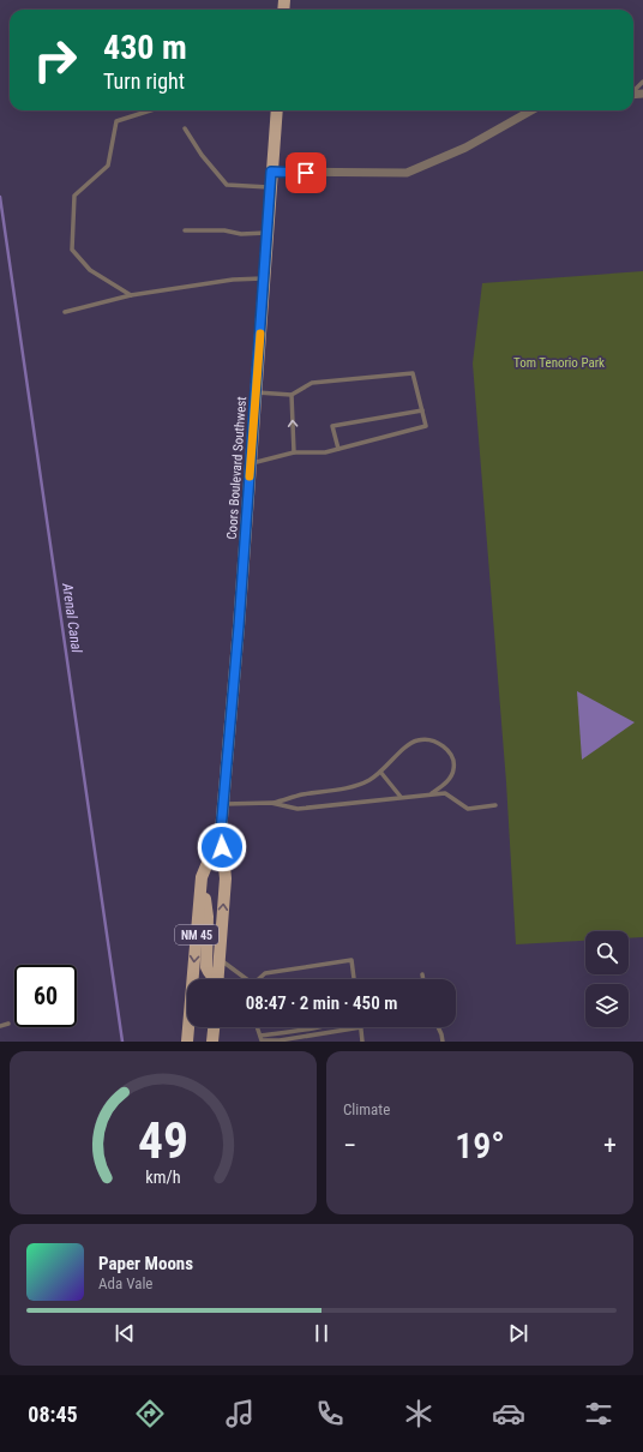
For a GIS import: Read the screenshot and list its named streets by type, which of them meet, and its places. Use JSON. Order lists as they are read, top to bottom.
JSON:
{
  "streets": {
    "main road": ["Coors Boulevard Southwest", "NM 45"]
  },
  "water": ["Arenal Canal"],
  "parks": ["Tom Tenorio Park"],
  "page": {
    "turn": ["430 m", "Turn right"],
    "limit": "60",
    "trip": "08:47 · 2 min · 450 m",
    "tile": "Climate",
    "heat": ["−", "19°", "+"],
    "song": ["Paper Moons", "Ada Vale"],
    "tabs": "08:45",
    "gauge": ["49", "km/h"]
  }
}
